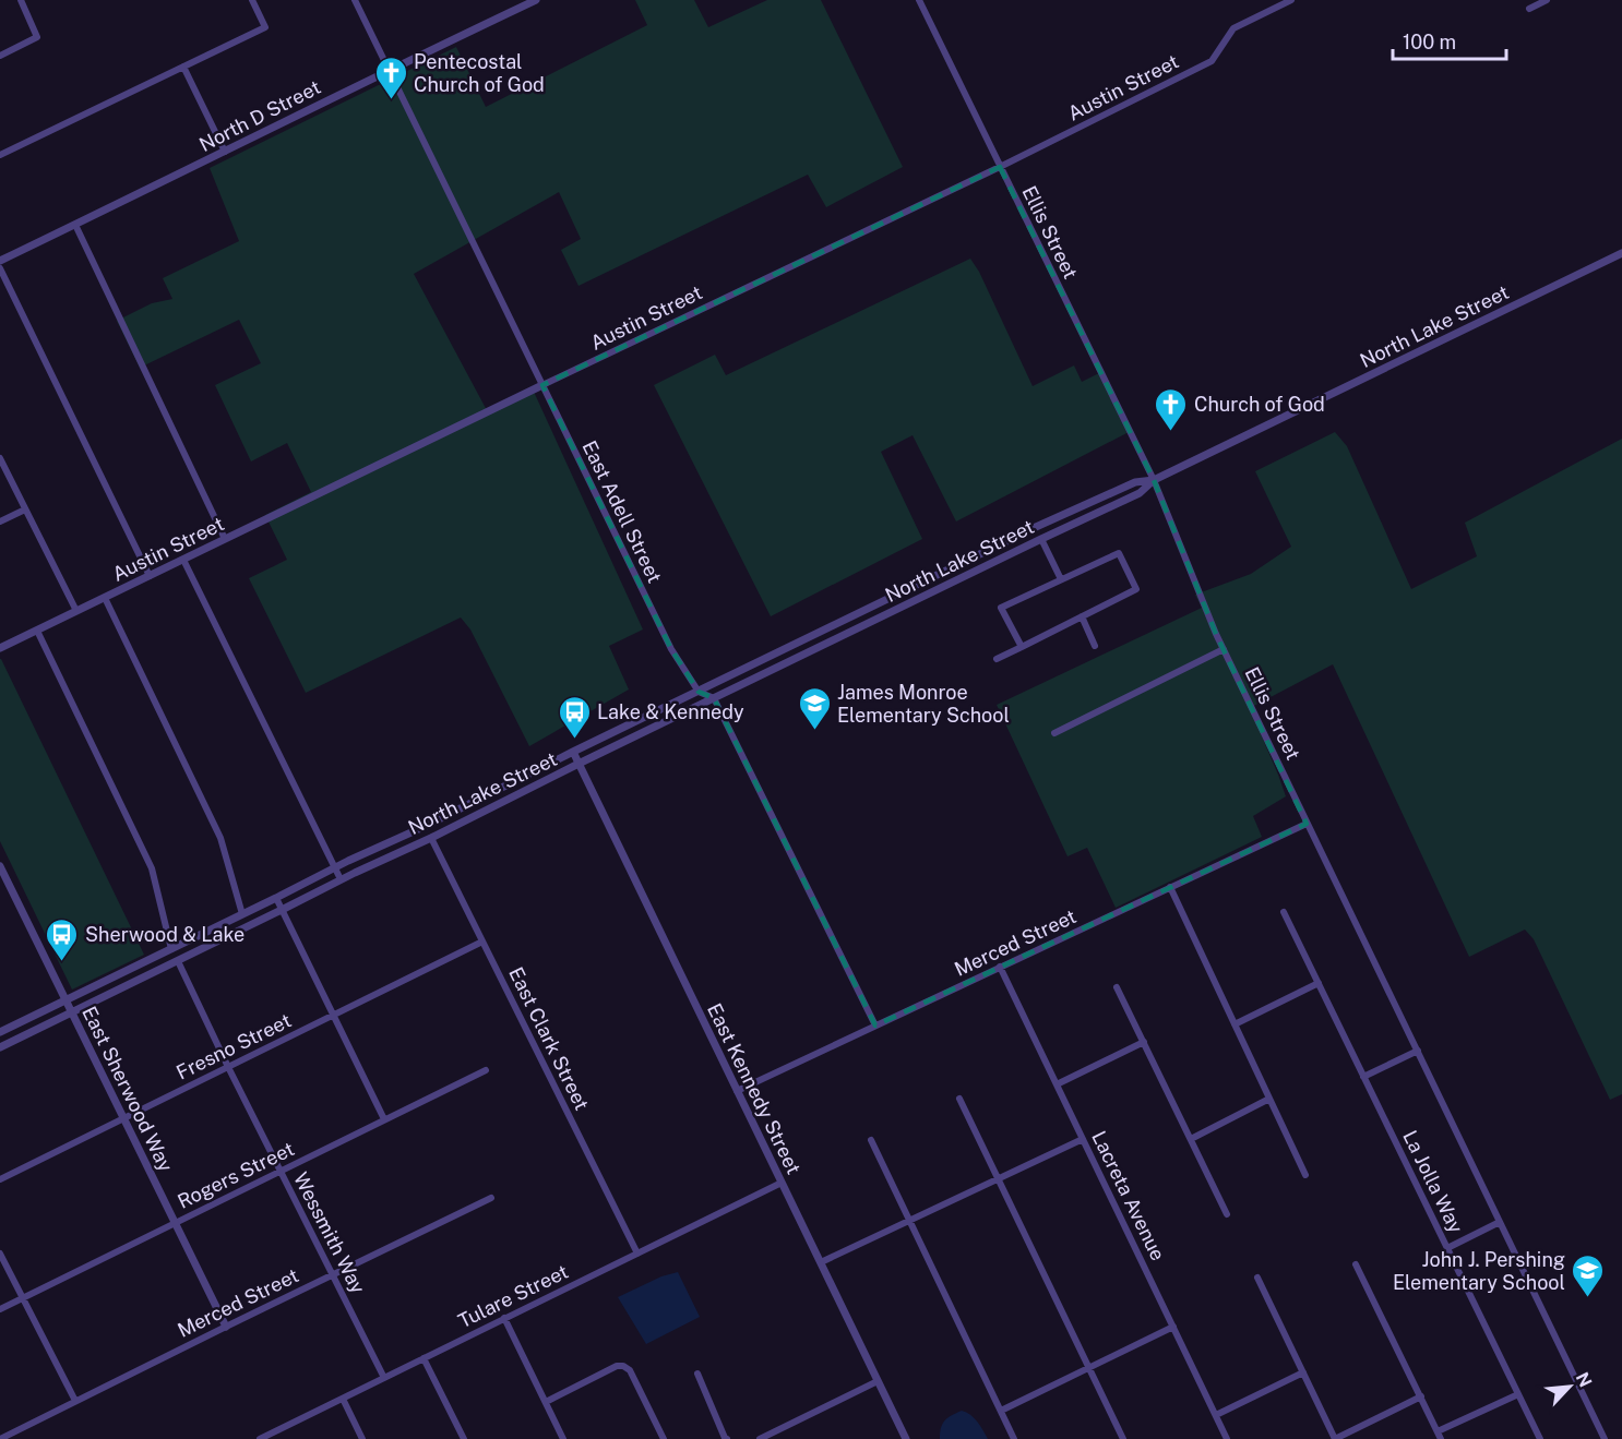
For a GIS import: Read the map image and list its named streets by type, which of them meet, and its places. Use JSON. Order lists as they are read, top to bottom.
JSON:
{
  "streets": {
    "street": [
      "Austin Street",
      "North D Street",
      "Ellis Street",
      "North Lake Street",
      "East Adell Street",
      "Merced Street",
      "East Clark Street",
      "Fresno Street",
      "East Sherwood Way",
      "East Kennedy Street",
      "Rogers Street",
      "La Jolla Way",
      "Lacreta Avenue",
      "Wessmith Way",
      "Tulare Street"
    ]
  },
  "crossings": [
    ["Austin Street", "Ellis Street"],
    ["Austin Street", "East Adell Street"],
    ["North D Street", "East Adell Street"],
    ["Ellis Street", "North Lake Street"],
    ["Ellis Street", "Merced Street"],
    ["North Lake Street", "East Adell Street"],
    ["North Lake Street", "East Clark Street"],
    ["North Lake Street", "East Sherwood Way"],
    ["North Lake Street", "East Kennedy Street"],
    ["North Lake Street", "Wessmith Way"],
    ["Merced Street", "East Sherwood Way"],
    ["Merced Street", "East Kennedy Street"],
    ["Merced Street", "Lacreta Avenue"],
    ["Merced Street", "Wessmith Way"],
    ["East Clark Street", "Fresno Street"],
    ["East Clark Street", "Tulare Street"],
    ["Fresno Street", "East Sherwood Way"],
    ["Fresno Street", "Wessmith Way"],
    ["East Sherwood Way", "Rogers Street"],
    ["East Kennedy Street", "Tulare Street"],
    ["Rogers Street", "Wessmith Way"],
    ["Wessmith Way", "Tulare Street"]
  ],
  "places": {
    "church": ["Pentecostal Church of God", "Church of God"],
    "school or university": ["James Monroe Elementary School", "John J. Pershing Elementary School"],
    "bus stop": ["Lake & Kennedy", "Sherwood & Lake"]
  },
  "scale_bar": "100 m",
  "north": "top right"
}
